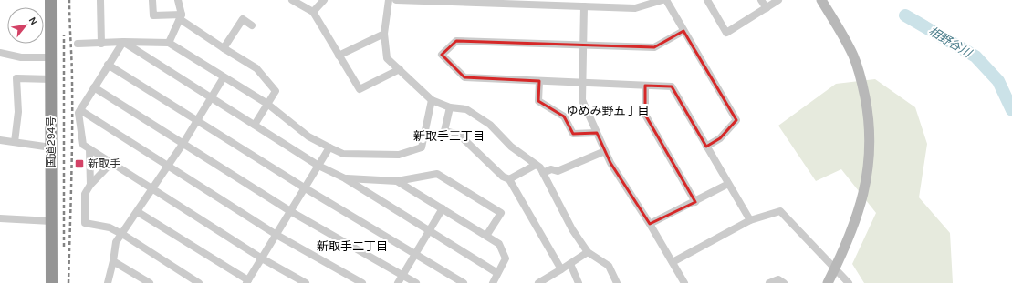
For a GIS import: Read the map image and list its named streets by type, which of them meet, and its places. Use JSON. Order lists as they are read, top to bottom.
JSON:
{
  "streets": {
    "highway": ["国道294号"]
  },
  "districts": ["ゆめみ野五丁目", "新取手三丁目", "新取手二丁目"],
  "water": ["相野谷川"],
  "places": {
    "transit": ["新取手"]
  },
  "north": "top right"
}
